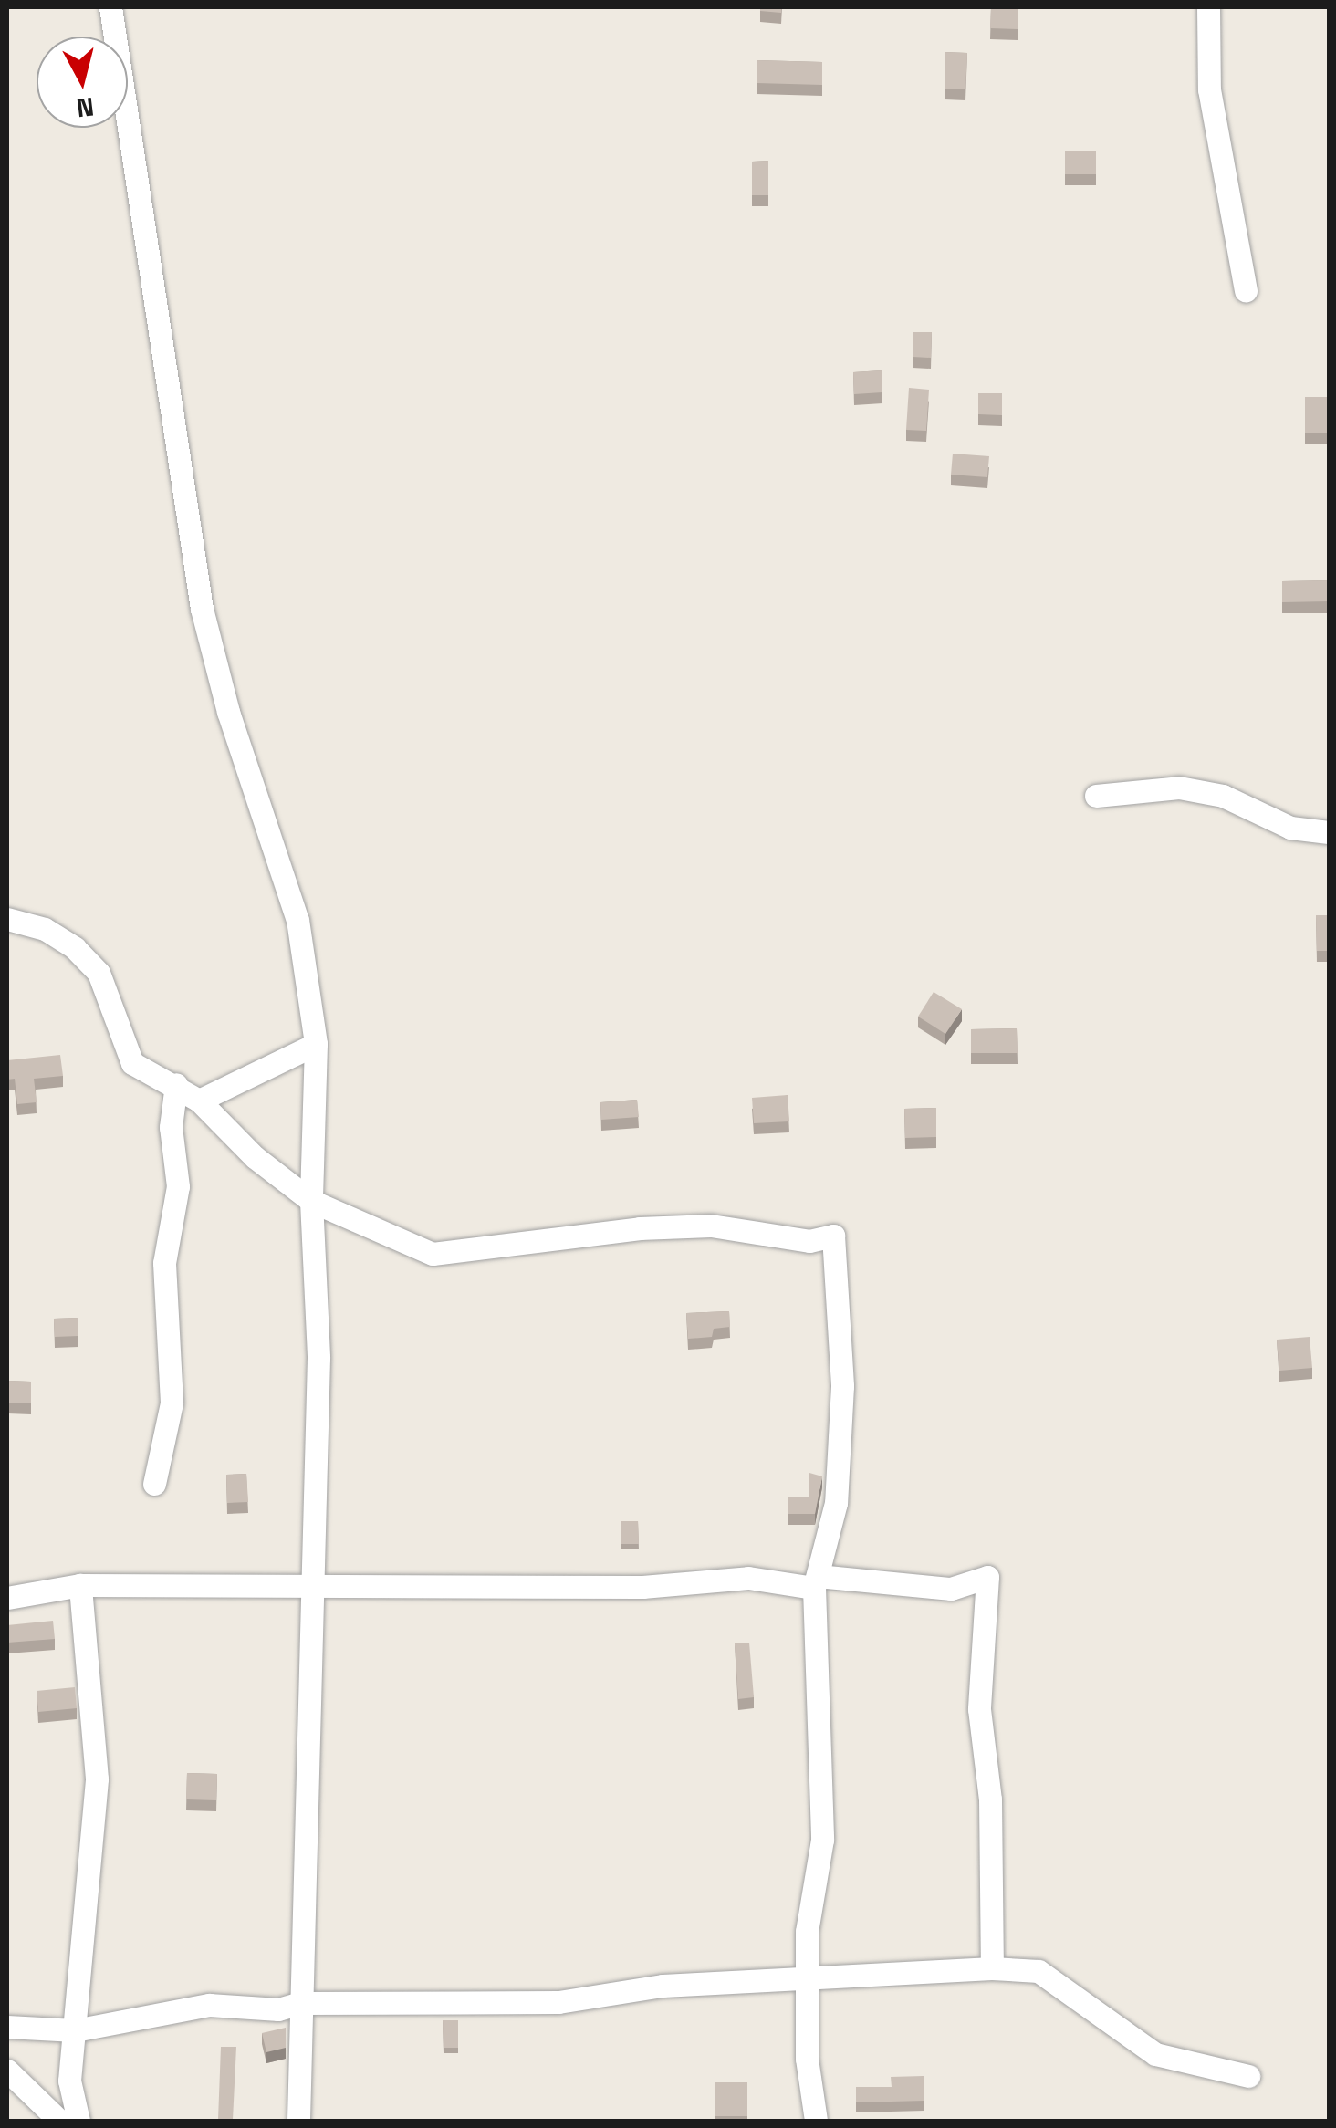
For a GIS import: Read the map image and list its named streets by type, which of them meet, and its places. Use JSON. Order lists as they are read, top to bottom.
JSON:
{
  "north": "bottom"
}
